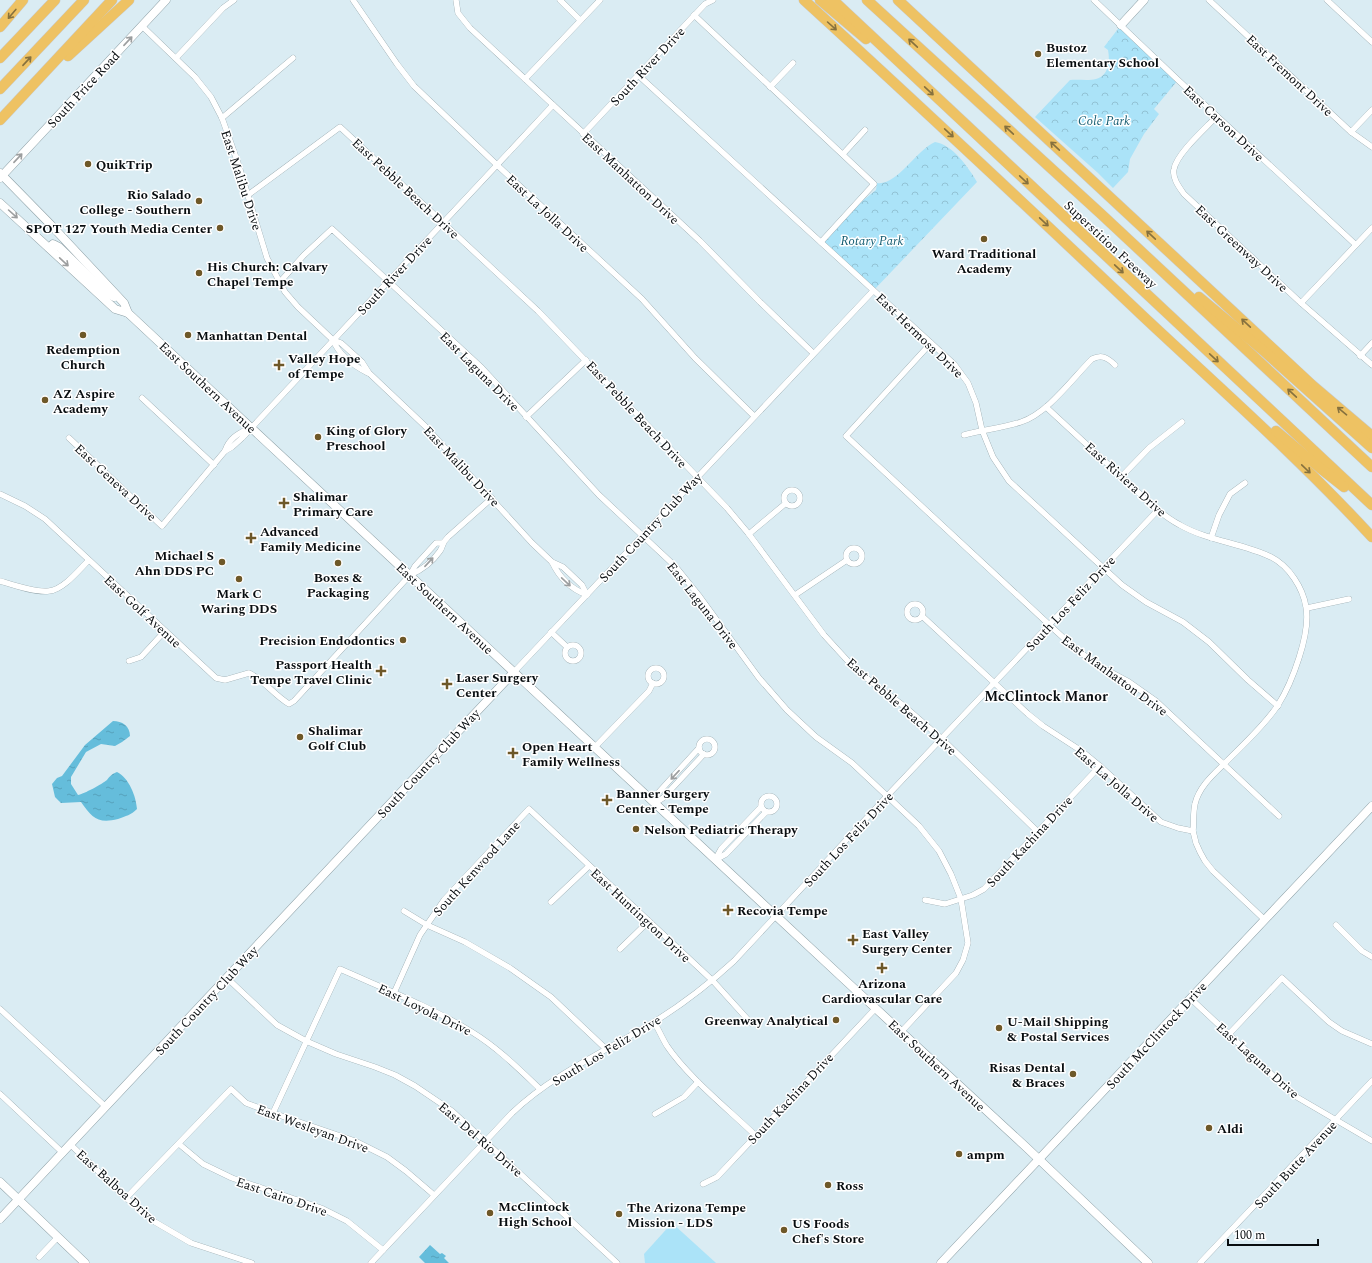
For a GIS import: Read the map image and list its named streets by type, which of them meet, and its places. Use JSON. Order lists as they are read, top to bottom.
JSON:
{
  "streets": {
    "highway": ["Superstition Freeway"],
    "main road": [
      "South Price Road",
      "East Southern Avenue",
      "South Country Club Way",
      "South McClintock Drive"
    ],
    "street": [
      "South River Drive",
      "East Fremont Drive",
      "East Carson Drive",
      "East Manhatton Drive",
      "East Malibu Drive",
      "East Pebble Beach Drive",
      "East La Jolla Drive",
      "East Greenway Drive",
      "East Hermosa Drive",
      "East Laguna Drive",
      "East Riviera Drive",
      "East Geneva Drive",
      "South Los Feliz Drive",
      "East Golf Avenue",
      "South Kachina Drive",
      "South Kenwood Lane",
      "East Huntington Drive",
      "East Loyola Drive",
      "East Wesleyan Drive",
      "East Del Rio Drive",
      "South Butte Avenue",
      "East Balboa Drive",
      "East Cairo Drive"
    ]
  },
  "crossings": [
    ["South River Drive", "East Manhatton Drive"],
    ["South River Drive", "East Malibu Drive"],
    ["South River Drive", "East Pebble Beach Drive"],
    ["South River Drive", "East La Jolla Drive"],
    ["South River Drive", "East Hermosa Drive"],
    ["South River Drive", "East Laguna Drive"],
    ["South River Drive", "East Southern Avenue"],
    ["South River Drive", "East Geneva Drive"],
    ["South Price Road", "East Malibu Drive"],
    ["South Price Road", "East Southern Avenue"],
    ["East Carson Drive", "East Greenway Drive"],
    ["East Manhatton Drive", "East Hermosa Drive"],
    ["East Manhatton Drive", "East Riviera Drive"],
    ["East Manhatton Drive", "South Country Club Way"],
    ["East Manhatton Drive", "South Los Feliz Drive"],
    ["East Malibu Drive", "East Pebble Beach Drive"],
    ["East Malibu Drive", "East Laguna Drive"],
    ["East Malibu Drive", "South Country Club Way"],
    ["East Pebble Beach Drive", "South Country Club Way"],
    ["East Pebble Beach Drive", "South Los Feliz Drive"],
    ["East Pebble Beach Drive", "South Kachina Drive"],
    ["East La Jolla Drive", "East Riviera Drive"],
    ["East La Jolla Drive", "South Country Club Way"],
    ["East La Jolla Drive", "South Los Feliz Drive"],
    ["East La Jolla Drive", "South Kachina Drive"],
    ["East Hermosa Drive", "East Riviera Drive"],
    ["East Hermosa Drive", "South Country Club Way"],
    ["East Hermosa Drive", "South Los Feliz Drive"],
    ["East Laguna Drive", "South Country Club Way"],
    ["East Laguna Drive", "South Los Feliz Drive"],
    ["East Laguna Drive", "South Kachina Drive"],
    ["East Laguna Drive", "South McClintock Drive"],
    ["East Laguna Drive", "South Butte Avenue"],
    ["East Southern Avenue", "South Country Club Way"],
    ["East Southern Avenue", "South Los Feliz Drive"],
    ["East Southern Avenue", "East Golf Avenue"],
    ["East Southern Avenue", "South Kachina Drive"],
    ["East Southern Avenue", "South McClintock Drive"],
    ["East Riviera Drive", "South Los Feliz Drive"],
    ["South Country Club Way", "East Del Rio Drive"],
    ["South Country Club Way", "East Balboa Drive"],
    ["South Los Feliz Drive", "East Huntington Drive"],
    ["South Los Feliz Drive", "East Loyola Drive"],
    ["South Los Feliz Drive", "East Wesleyan Drive"],
    ["South Los Feliz Drive", "East Del Rio Drive"],
    ["South Los Feliz Drive", "East Cairo Drive"],
    ["South Kenwood Lane", "East Huntington Drive"],
    ["South Kenwood Lane", "East Loyola Drive"],
    ["East Loyola Drive", "East Del Rio Drive"],
    ["East Wesleyan Drive", "East Cairo Drive"]
  ],
  "one_way": ["South Price Road"],
  "districts": ["McClintock Manor"],
  "parks": ["Cole Park", "Rotary Park"],
  "places": {
    "other": [
      "Bustoz Elementary School",
      "QuikTrip",
      "Rio Salado College - Southern",
      "SPOT 127 Youth Media Center",
      "Ward Traditional Academy",
      "His Church: Calvary Chapel Tempe",
      "Redemption Church",
      "Manhattan Dental",
      "AZ Aspire Academy",
      "King of Glory Preschool",
      "Michael S Ahn DDS PC",
      "Boxes & Packaging",
      "Mark C Waring DDS",
      "Precision Endodontics",
      "Shalimar Golf Club",
      "Nelson Pediatric Therapy",
      "Greenway Analytical",
      "U-Mail Shipping & Postal Services",
      "Risas Dental & Braces",
      "Aldi",
      "ampm",
      "Ross",
      "McClintock High School",
      "The Arizona Tempe Mission - LDS",
      "US Foods Chef's Store"
    ],
    "health": [
      "Valley Hope of Tempe",
      "Shalimar Primary Care",
      "Advanced Family Medicine",
      "Passport Health Tempe Travel Clinic",
      "Laser Surgery Center",
      "Open Heart Family Wellness",
      "Banner Surgery Center - Tempe",
      "Recovia Tempe",
      "East Valley Surgery Center",
      "Arizona Cardiovascular Care"
    ]
  },
  "scale_bar": "100 m"
}
